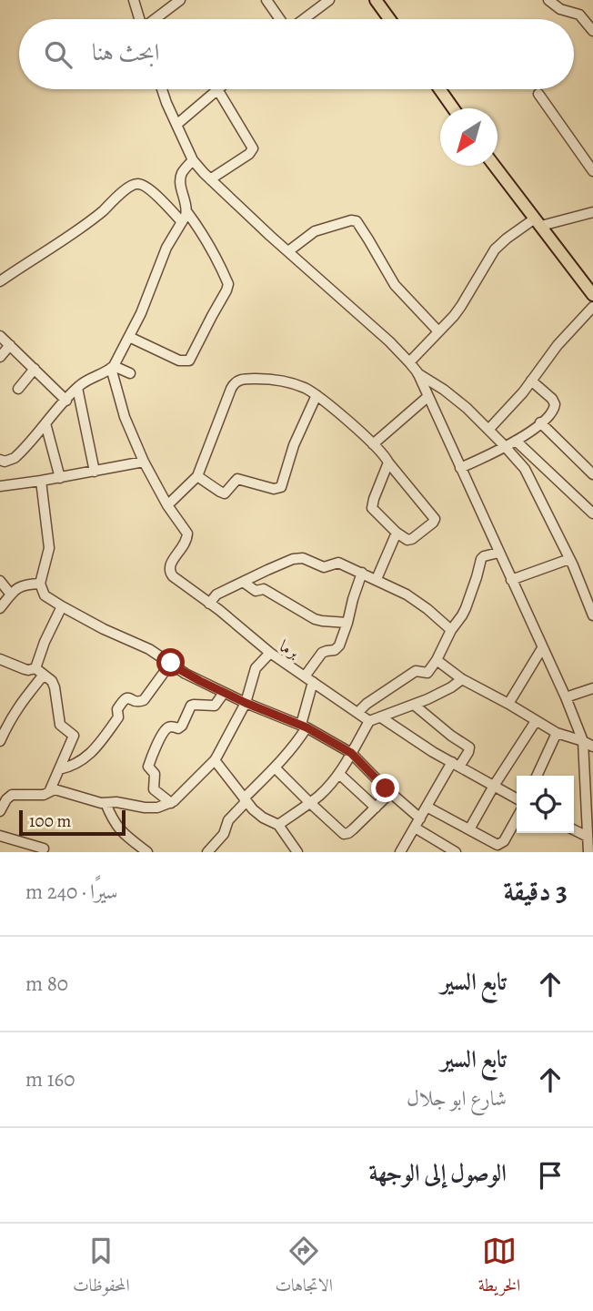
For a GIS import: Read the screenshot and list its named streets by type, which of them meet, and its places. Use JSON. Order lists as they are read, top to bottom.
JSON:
{
  "streets": {
    "street": ["برما"]
  },
  "scale_bar": "100 m",
  "north": "bottom left",
  "page": {
    "search": "ابحث هنا",
    "scale": "100 m",
    "heading": ["3 دقيقة", "سيرًا · 240 m"],
    "list": [
      ["تابع السير", "80 m"],
      ["تابع السير", "شارع ابو جلال", "160 m"],
      "الوصول إلى الوجهة"
    ],
    "nav": ["الخريطة", "الاتجاهات", "المحفوظات"]
  }
}
